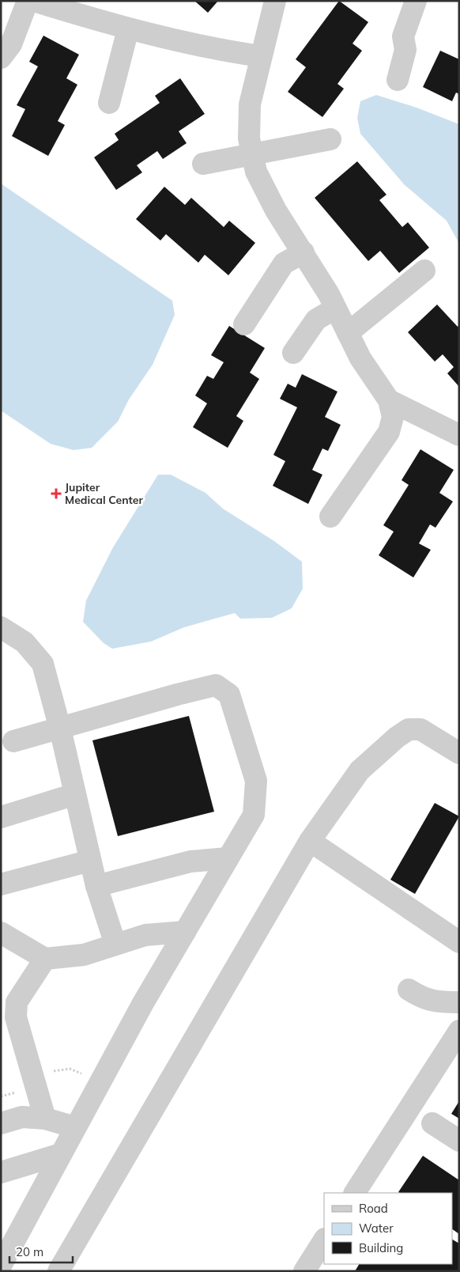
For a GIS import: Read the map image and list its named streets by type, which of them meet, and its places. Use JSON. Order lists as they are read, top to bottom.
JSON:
{
  "places": {
    "health": ["Jupiter Medical Center"]
  },
  "legend": ["Road", "Water", "Building"],
  "scale_bar": "20 m"
}
